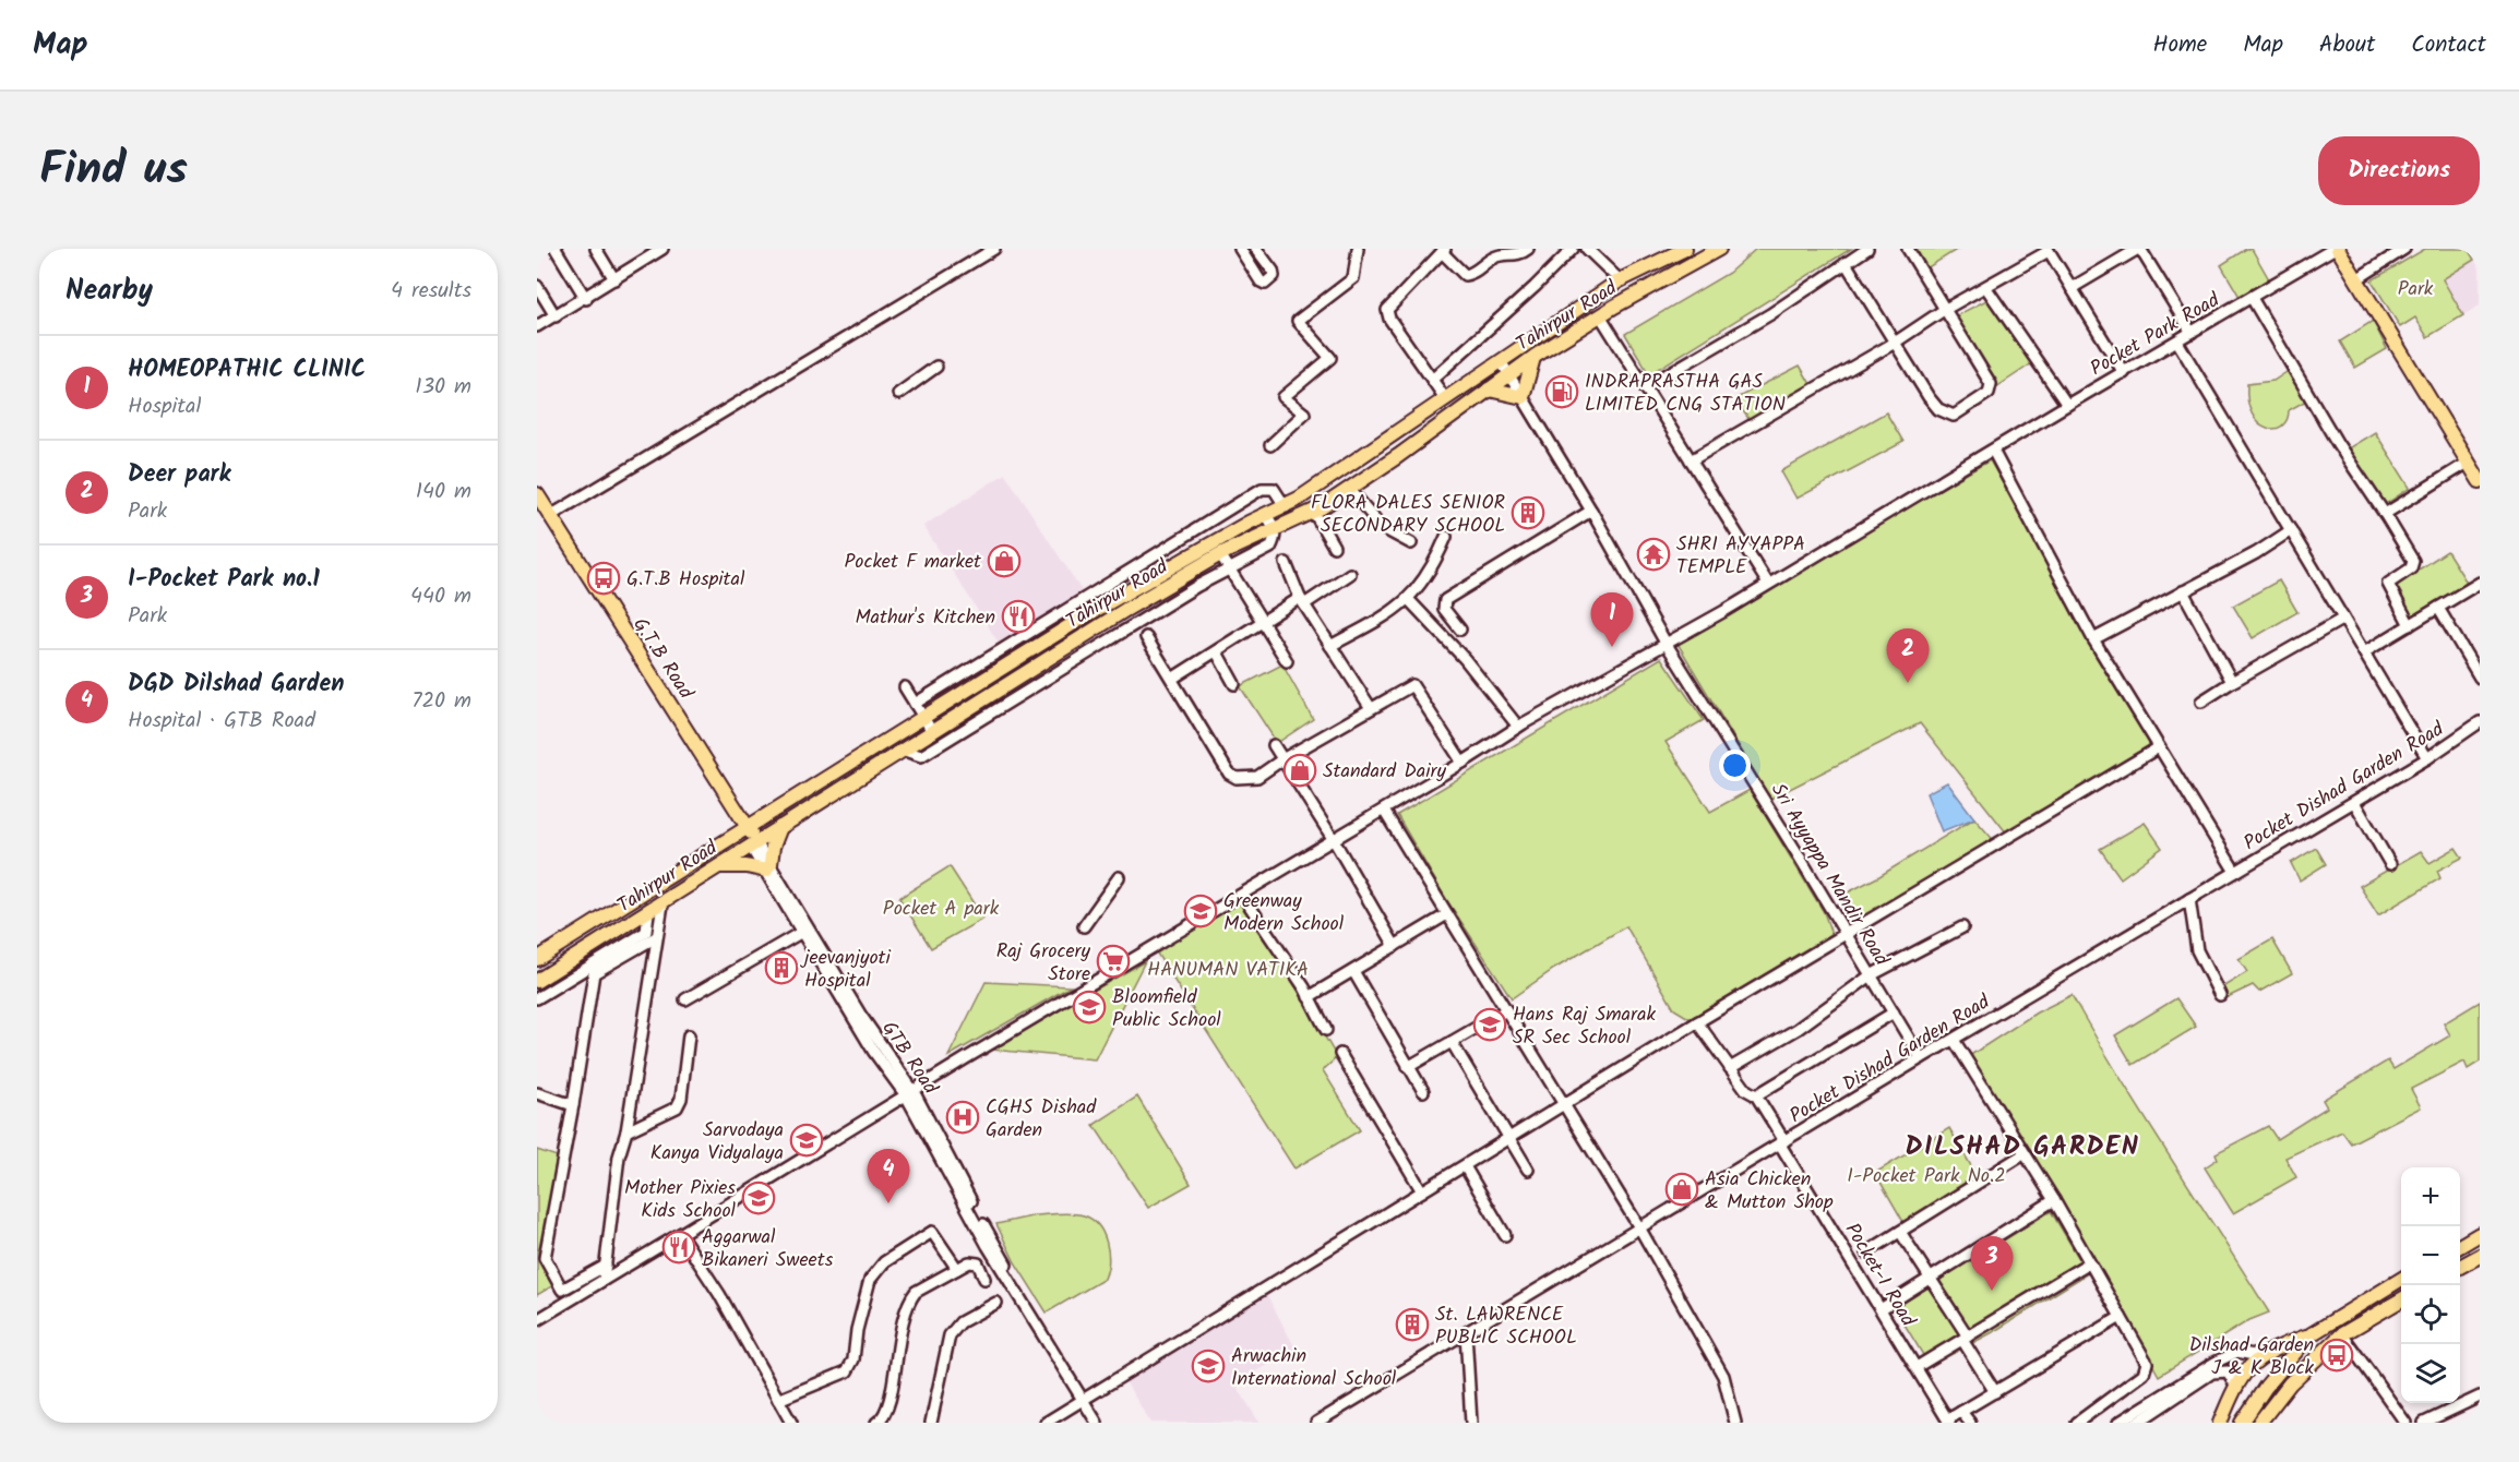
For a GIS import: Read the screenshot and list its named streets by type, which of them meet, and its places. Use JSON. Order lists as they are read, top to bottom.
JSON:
{
  "streets": {
    "main road": ["Tahirpur Road", "G.T.B Road"],
    "street": [
      "Pocket Park Road",
      "Pocket Dishad Garden Road",
      "Sri Ayyappa Mandir Road",
      "GTB Road",
      "Pocket-I Road"
    ]
  },
  "crossings": [
    ["Tahirpur Road", "G.T.B Road"],
    ["Tahirpur Road", "Sri Ayyappa Mandir Road"],
    ["Tahirpur Road", "GTB Road"],
    ["Pocket Park Road", "Sri Ayyappa Mandir Road"],
    ["Pocket Park Road", "GTB Road"],
    ["G.T.B Road", "GTB Road"],
    ["Pocket Dishad Garden Road", "Sri Ayyappa Mandir Road"],
    ["Pocket Dishad Garden Road", "Pocket-I Road"]
  ],
  "districts": ["DILSHAD GARDEN"],
  "parks": [
    "Park",
    "Pocket A park",
    "HANUMAN VATIKA",
    "I-Pocket Park No.2"
  ],
  "places": {
    "fuel station": ["INDRAPRASTHA GAS LIMITED CNG STATION"],
    "building": ["FLORA DALES SENIOR SECONDARY SCHOOL", "jeevanjyoti Hospital", "St. LAWRENCE PUBLIC SCHOOL"],
    "temple": ["SHRI AYYAPPA TEMPLE"],
    "shop": ["Pocket F market", "Standard Dairy", "Asia Chicken & Mutton Shop"],
    "bus stop": ["G.T.B Hospital", "Dilshad Garden J & K Block"],
    "restaurant": ["Mathur's Kitchen", "Aggarwal Bikaneri Sweets"],
    "school or university": [
      "Greenway Modern School",
      "Bloomfield Public School",
      "Hans Raj Smarak SR Sec School",
      "Sarvodaya Kanya Vidyalaya",
      "Mother Pixies Kids School",
      "Arwachin International School"
    ],
    "supermarket": ["Raj Grocery Store"],
    "hospital": ["CGHS Dishad Garden"]
  },
  "page": {
    "header": "Map",
    "nav": [
      "Home",
      "Map",
      "About",
      "Contact"
    ],
    "title": "Find us",
    "buttons": "Directions",
    "heading": ["Nearby", "4 results"],
    "list": [
      {
        "mark": "1",
        "name": "HOMEOPATHIC CLINIC",
        "note": "Hospital",
        "value": "130 m"
      },
      {
        "mark": "2",
        "name": "Deer park",
        "note": "Park",
        "value": "140 m"
      },
      {
        "mark": "3",
        "name": "I-Pocket Park no.1",
        "note": "Park",
        "value": "440 m"
      },
      {
        "mark": "4",
        "name": "DGD Dilshad Garden",
        "note": "Hospital · GTB Road",
        "value": "720 m"
      }
    ],
    "pins": [
      "1",
      "2",
      "4",
      "3"
    ],
    "map_buttons": ["+", "−"]
  }
}
